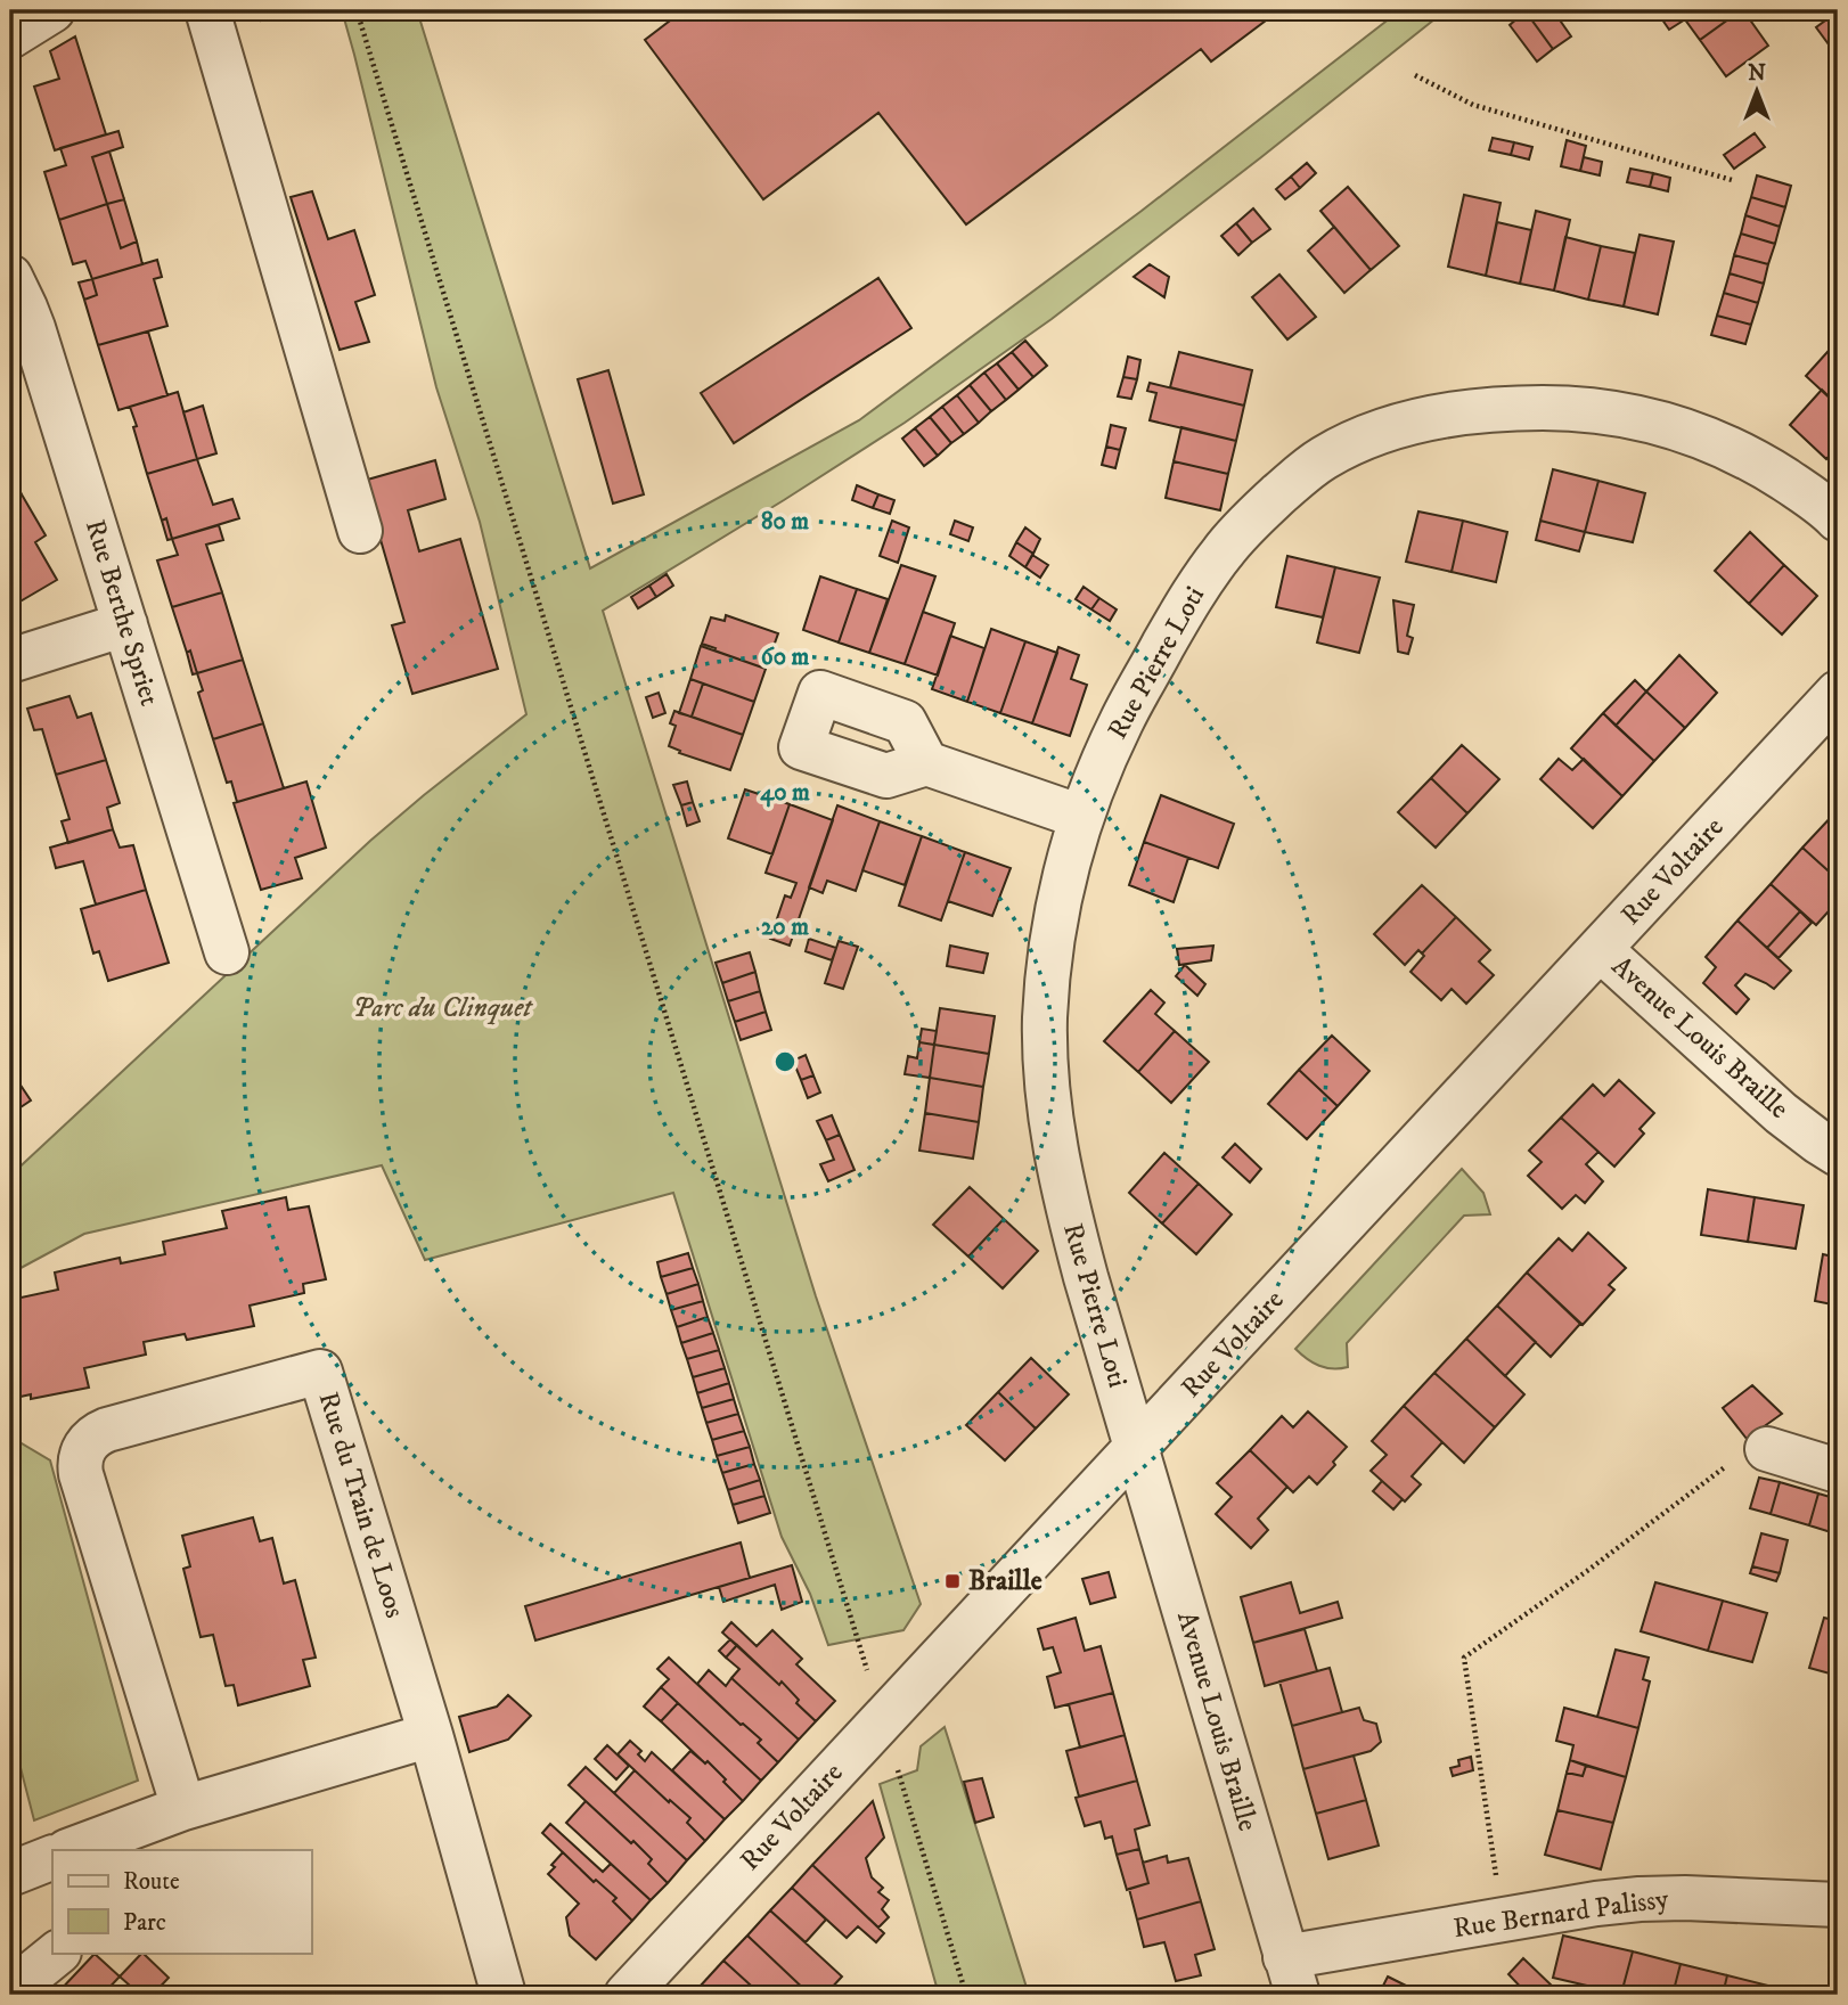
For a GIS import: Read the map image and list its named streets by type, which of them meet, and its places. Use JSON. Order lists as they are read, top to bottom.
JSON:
{
  "streets": {
    "street": [
      "Rue Berthe Spriet",
      "Rue Pierre Loti",
      "Rue Voltaire",
      "Avenue Louis Braille",
      "Rue du Train de Loos",
      "Rue Bernard Palissy"
    ]
  },
  "crossings": [
    ["Rue Pierre Loti", "Rue Voltaire"],
    ["Rue Pierre Loti", "Avenue Louis Braille"],
    ["Rue Voltaire", "Avenue Louis Braille"],
    ["Avenue Louis Braille", "Rue Bernard Palissy"]
  ],
  "parks": ["Parc du Clinquet"],
  "places": {
    "transit": ["Braille"]
  },
  "legend": ["Route", "Parc"],
  "north": "top",
  "rings": [
    "80 m",
    "60 m",
    "40 m",
    "20 m"
  ]
}
